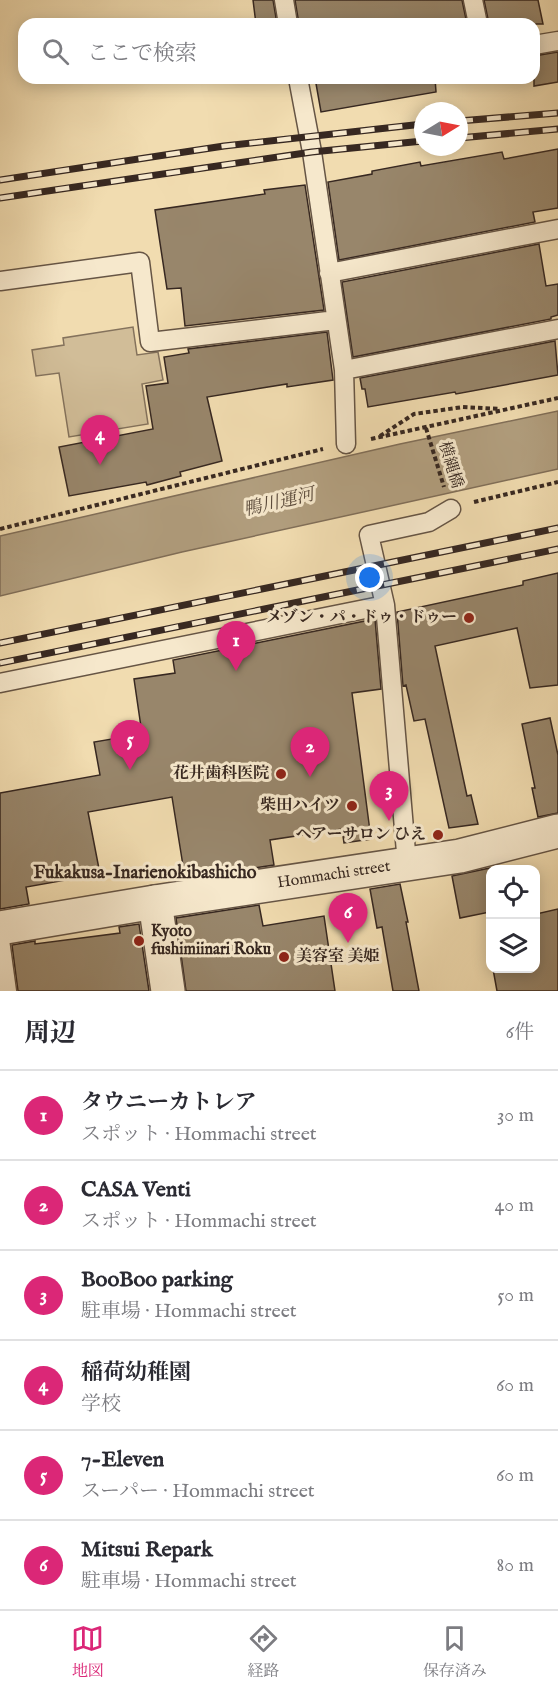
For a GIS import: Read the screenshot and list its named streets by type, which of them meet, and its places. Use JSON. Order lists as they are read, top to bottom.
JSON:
{
  "streets": {
    "street": ["Hommachi street"],
    "path": ["横縄橋"]
  },
  "districts": ["Fukakusa-Inarienokibashicho"],
  "water": ["鴨川運河"],
  "places": [
    "メゾン・パ・ドゥ・ドゥー",
    "花井歯科医院",
    "柴田ハイツ",
    "ヘアーサロン ひえ",
    "Kyoto fushimiinari Roku",
    "美容室 美姫"
  ],
  "north": "right",
  "page": {
    "search": "ここで検索",
    "pins": [
      "4",
      "1",
      "5",
      "2",
      "3",
      "6"
    ],
    "heading": ["周辺", "6件"],
    "list": [
      {
        "mark": "1",
        "name": "タウニーカトレア",
        "note": "スポット · Hommachi street",
        "value": "30 m"
      },
      {
        "mark": "2",
        "name": "CASA Venti",
        "note": "スポット · Hommachi street",
        "value": "40 m"
      },
      {
        "mark": "3",
        "name": "BooBoo parking",
        "note": "駐車場 · Hommachi street",
        "value": "50 m"
      },
      {
        "mark": "4",
        "name": "稲荷幼稚園",
        "note": "学校",
        "value": "60 m"
      },
      {
        "mark": "5",
        "name": "7-Eleven",
        "note": "スーパー · Hommachi street",
        "value": "60 m"
      },
      {
        "mark": "6",
        "name": "Mitsui Repark",
        "note": "駐車場 · Hommachi street",
        "value": "80 m"
      }
    ],
    "nav": ["地図", "経路", "保存済み"]
  }
}
